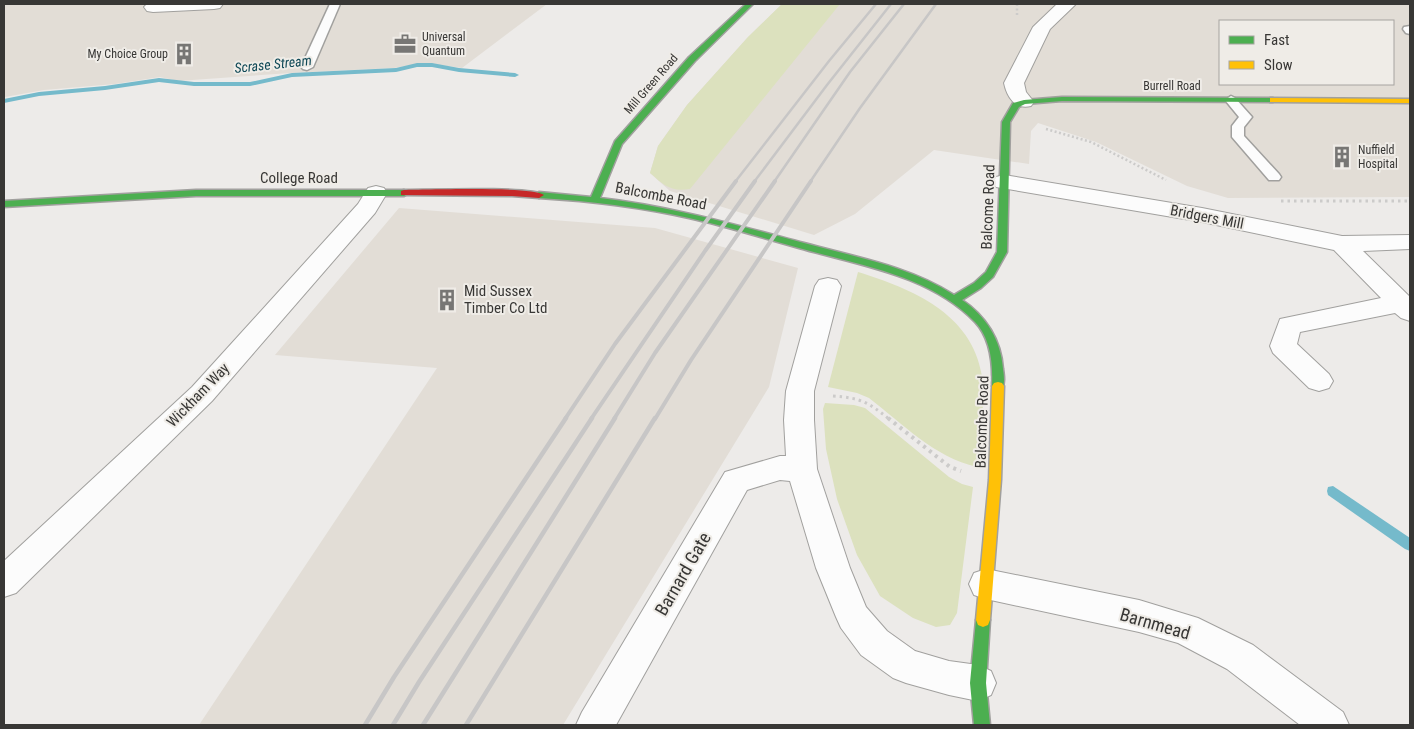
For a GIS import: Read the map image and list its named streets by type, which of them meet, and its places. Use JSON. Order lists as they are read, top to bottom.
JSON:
{
  "streets": {
    "street": [
      "Mill Green Road",
      "Burrell Road",
      "College Road",
      "Balcombe Road",
      "Balcome Road",
      "Bridgers Mill",
      "Wickham Way",
      "Barnard Gate",
      "Barnmead"
    ]
  },
  "crossings": [
    ["Mill Green Road", "College Road"],
    ["Mill Green Road", "Balcombe Road"],
    ["College Road", "Balcombe Road"],
    ["College Road", "Wickham Way"],
    ["Balcombe Road", "Balcome Road"],
    ["Balcombe Road", "Barnmead"],
    ["Balcome Road", "Bridgers Mill"]
  ],
  "water": ["Scrase Stream"],
  "places": {
    "office": ["Universal Quantum"],
    "building": ["My Choice Group", "Nuffield Hospital", "Mid Sussex Timber Co Ltd"]
  },
  "legend": ["Fast", "Slow"]
}
